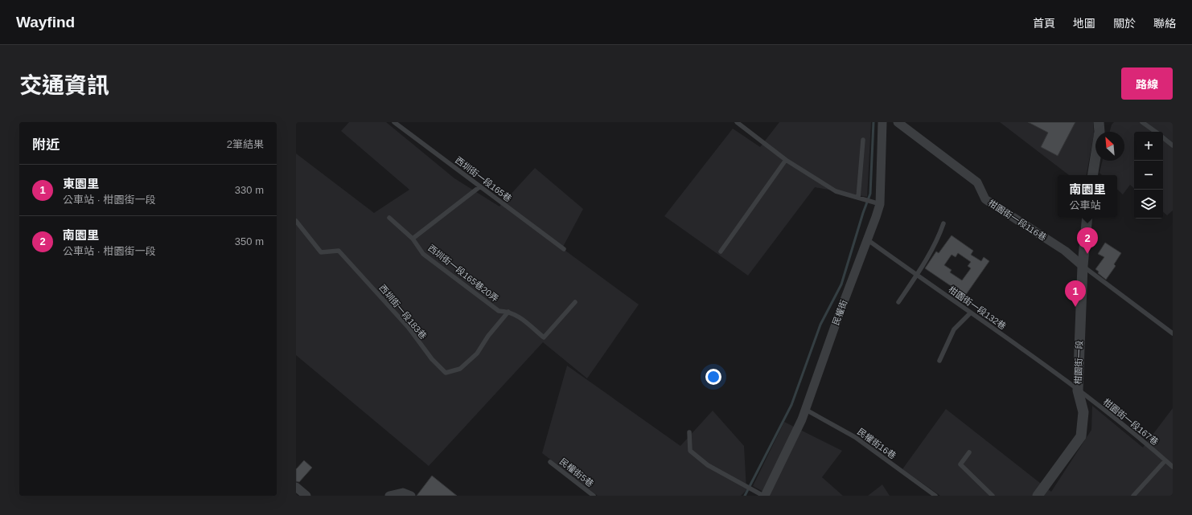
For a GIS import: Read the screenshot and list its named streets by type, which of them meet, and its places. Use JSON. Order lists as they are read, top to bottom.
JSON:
{
  "streets": {
    "street": ["柑園街一段116巷", "民權街", "柑園街一段"],
    "lane": [
      "西圳街一段165巷",
      "西圳街一段165巷20弄",
      "柑園街一段132巷",
      "西圳街一段183巷",
      "柑園街一段167巷",
      "民權街16巷",
      "民權街5巷"
    ]
  },
  "crossings": [
    ["柑園街一段116巷", "柑園街一段"],
    ["西圳街一段165巷20弄", "西圳街一段183巷"],
    ["柑園街一段132巷", "民權街"],
    ["柑園街一段132巷", "柑園街一段"],
    ["柑園街一段132巷", "柑園街一段167巷"],
    ["民權街", "民權街16巷"],
    ["柑園街一段", "柑園街一段167巷"]
  ],
  "north": "top left",
  "page": {
    "header": "Wayfind",
    "nav": [
      "首頁",
      "地圖",
      "關於",
      "聯絡"
    ],
    "title": "交通資訊",
    "buttons": "路線",
    "heading": ["附近", "2筆結果"],
    "map_buttons": ["+", "−"],
    "list": [
      {
        "mark": "1",
        "name": "東園里",
        "note": "公車站 · 柑園街一段",
        "value": "330 m"
      },
      {
        "mark": "2",
        "name": "南園里",
        "note": "公車站 · 柑園街一段",
        "value": "350 m"
      }
    ],
    "popup": ["南園里", "公車站"],
    "pins": ["2", "1"]
  }
}
